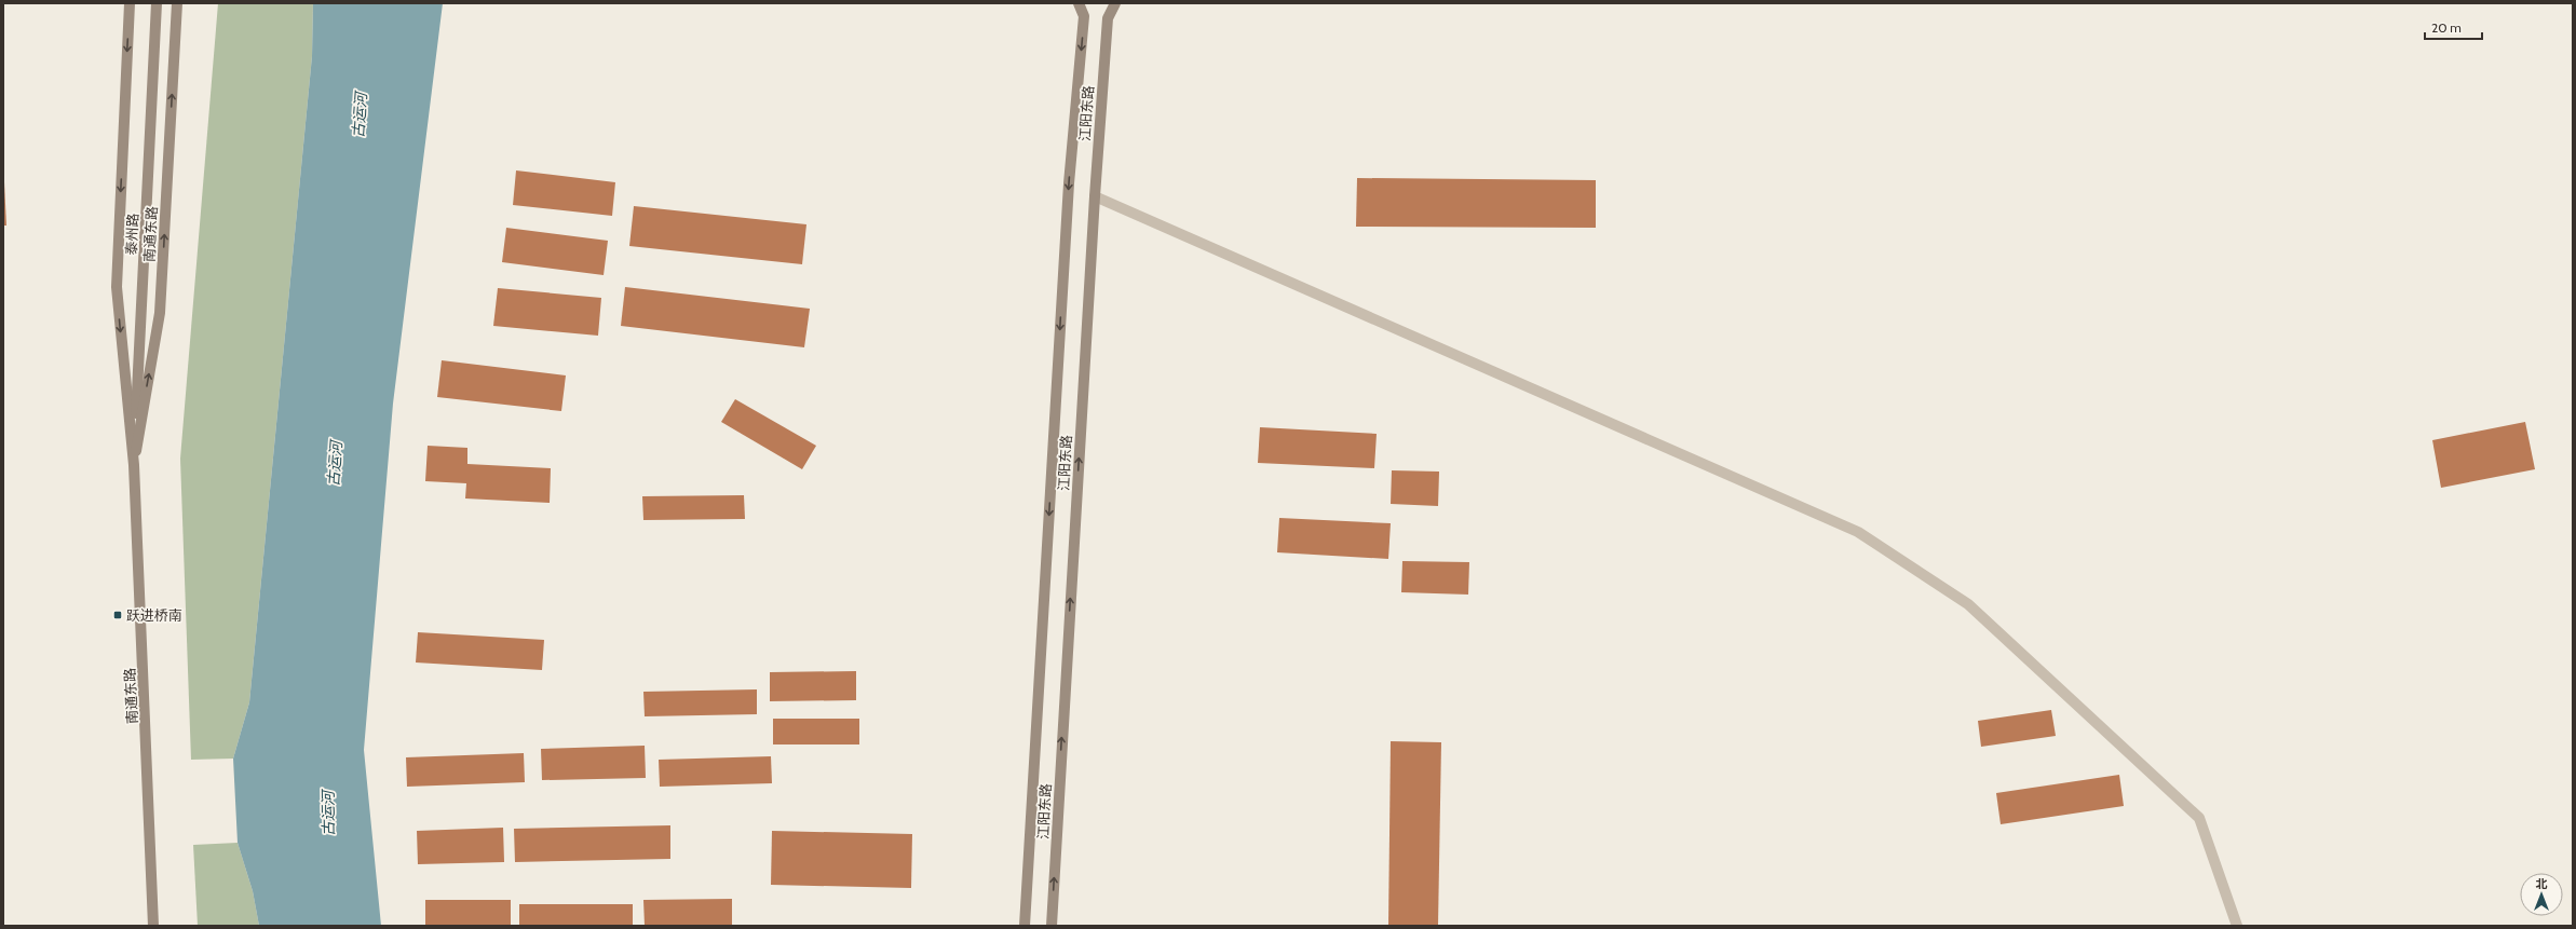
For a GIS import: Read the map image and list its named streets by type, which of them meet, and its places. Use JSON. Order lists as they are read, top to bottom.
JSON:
{
  "streets": {
    "main road": ["江阳东路", "泰州路", "南通东路"]
  },
  "crossings": [
    ["泰州路", "南通东路"]
  ],
  "water": ["古运河"],
  "places": {
    "transit": ["跃进桥南"]
  },
  "scale_bar": "20 m",
  "north": "top"
}
